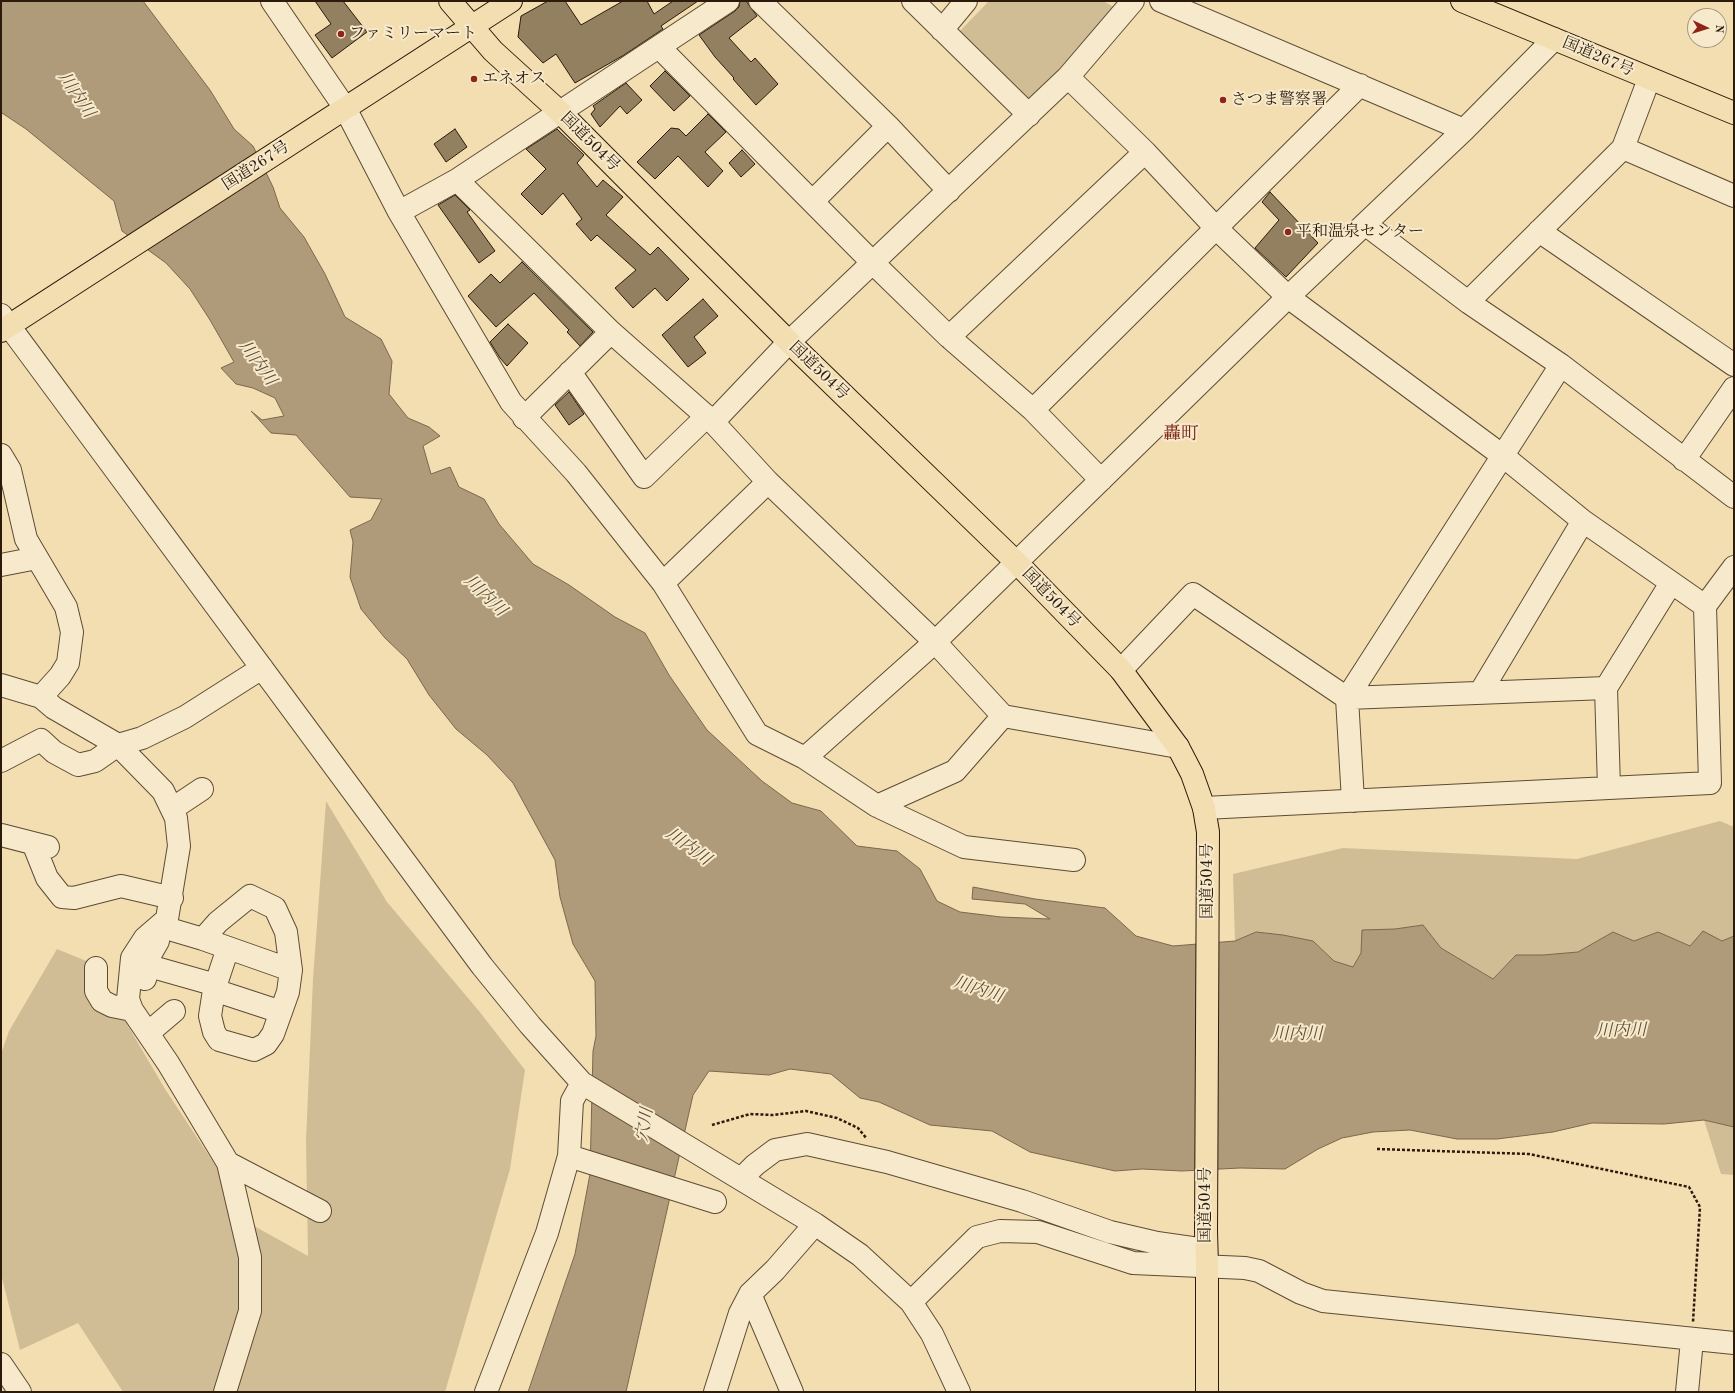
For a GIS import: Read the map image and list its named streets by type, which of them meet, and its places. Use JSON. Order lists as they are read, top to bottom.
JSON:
{
  "streets": {
    "highway": ["国道267号", "国道504号"]
  },
  "crossings": [
    ["国道267号", "国道504号"]
  ],
  "districts": ["轟町"],
  "water": ["川内川", "穴川"],
  "places": [
    "ファミリーマート",
    "エネオス",
    "さつま警察署",
    "平和温泉センター"
  ],
  "north": "right"
}
